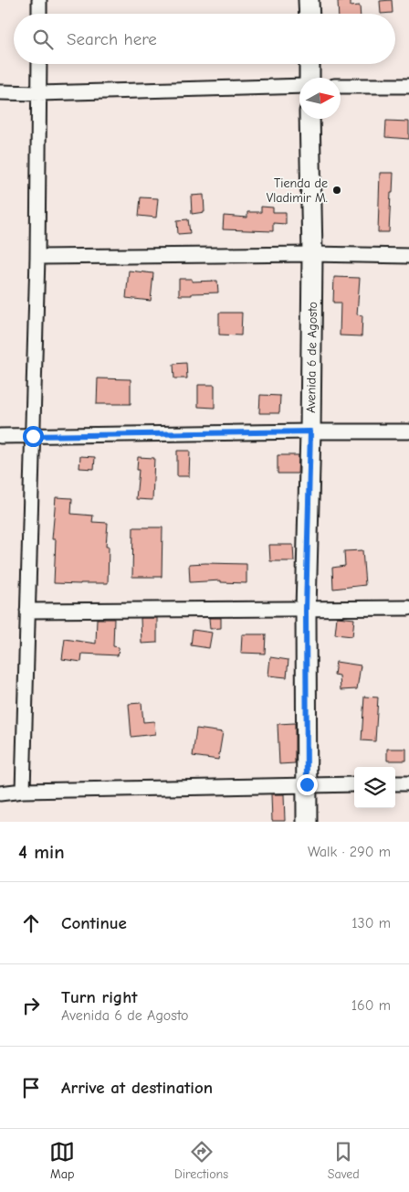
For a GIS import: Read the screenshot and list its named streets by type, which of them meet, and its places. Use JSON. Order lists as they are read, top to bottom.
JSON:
{
  "streets": {
    "street": ["Avenida 6 de Agosto"]
  },
  "places": ["Tienda de Vladimir M."],
  "north": "right",
  "page": {
    "search": "Search here",
    "heading": ["4 min", "Walk · 290 m"],
    "list": [
      ["Continue", "130 m"],
      ["Turn right", "Avenida 6 de Agosto", "160 m"],
      "Arrive at destination"
    ],
    "nav": ["Map", "Directions", "Saved"]
  }
}
